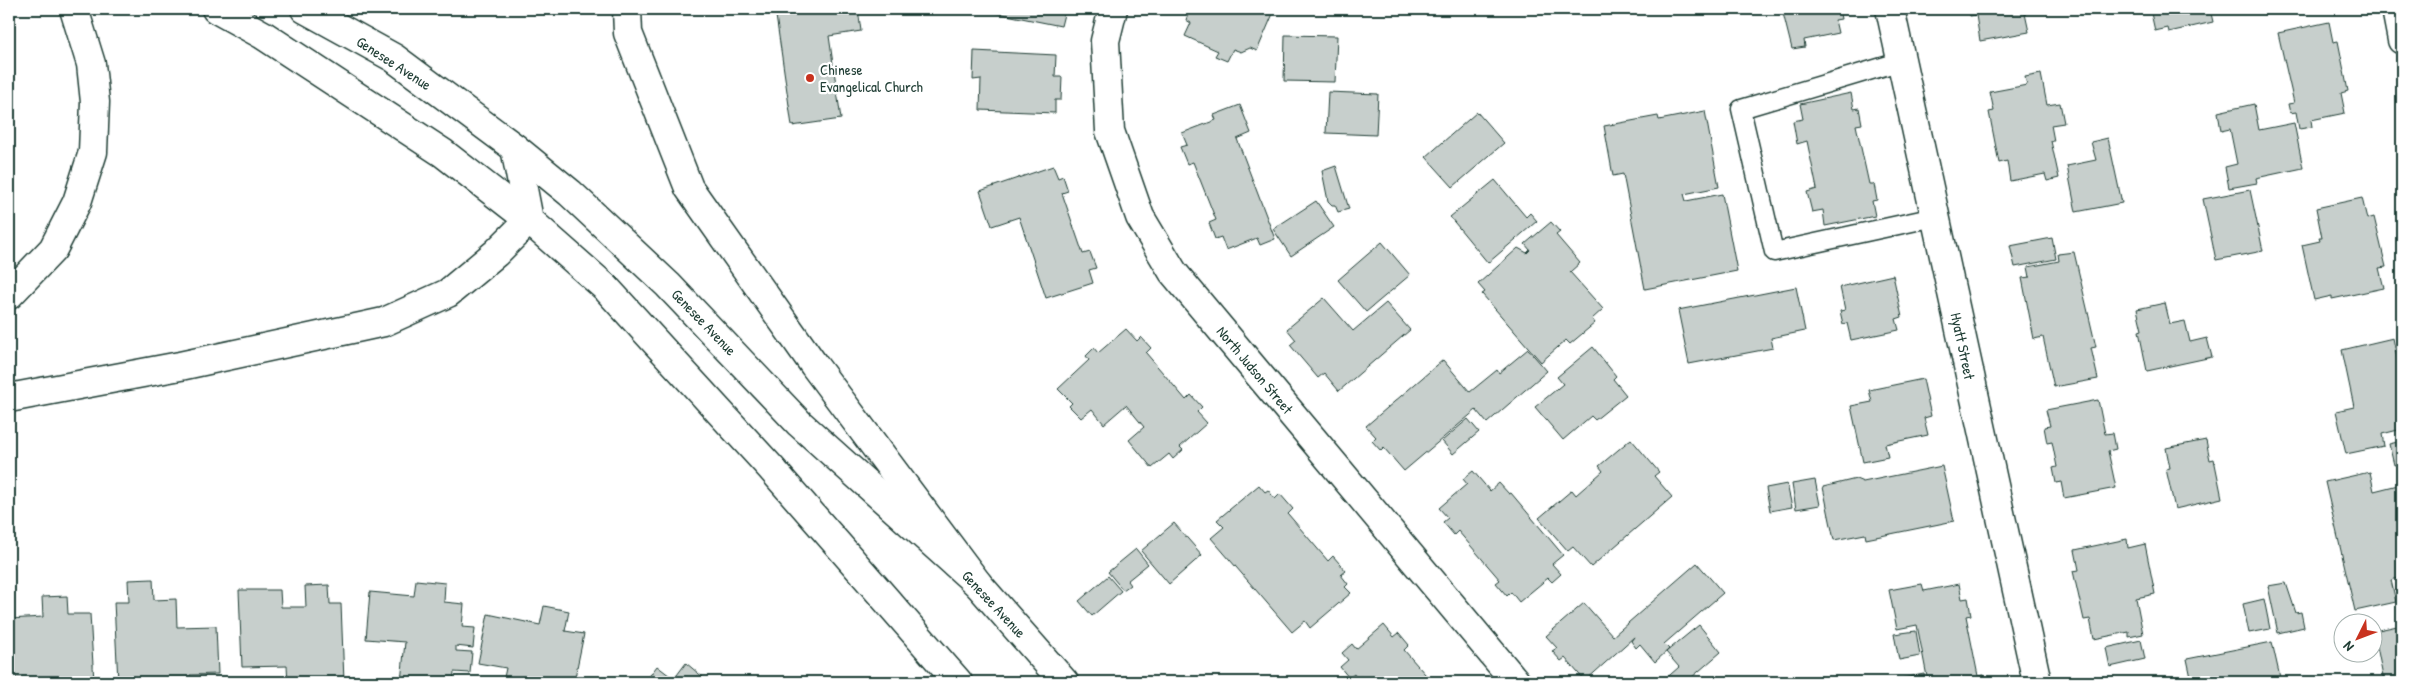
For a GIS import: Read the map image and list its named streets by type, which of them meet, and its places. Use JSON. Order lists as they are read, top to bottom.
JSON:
{
  "streets": {
    "main road": ["Genesee Avenue", "Hyatt Street", "North Judson Street"]
  },
  "places": ["Chinese Evangelical Church"],
  "north": "bottom left"
}
